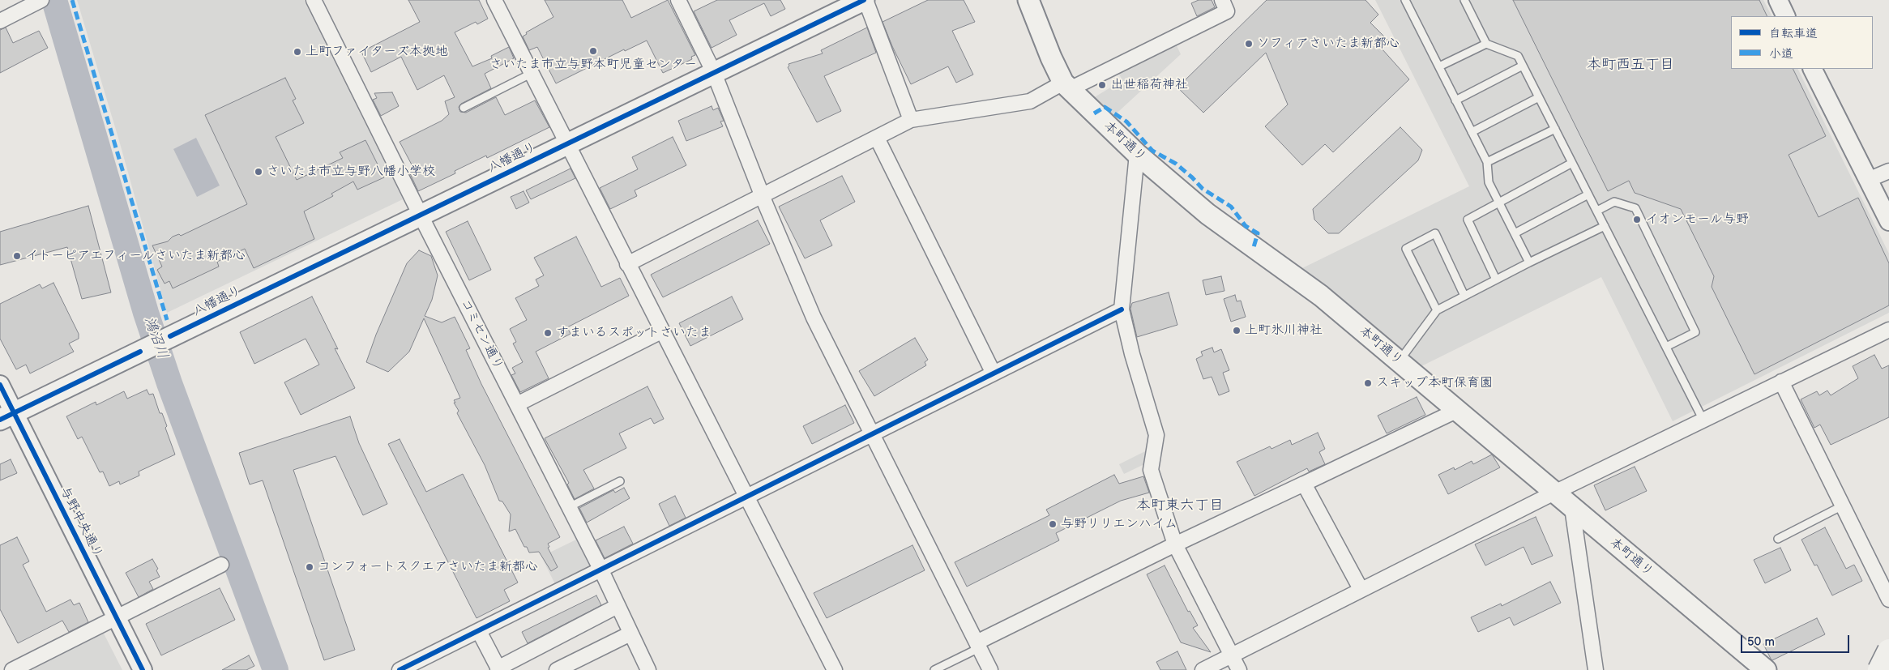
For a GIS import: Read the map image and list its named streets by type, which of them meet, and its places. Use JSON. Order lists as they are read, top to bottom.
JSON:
{
  "streets": {
    "main road": ["本町通り", "八幡通り"],
    "street": ["コミセン通り", "与野中央通り"]
  },
  "crossings": [
    ["八幡通り", "コミセン通り"],
    ["八幡通り", "与野中央通り"]
  ],
  "districts": ["本町西五丁目", "本町東六丁目"],
  "water": ["鴻沼川"],
  "places": [
    "ソフィアさいたま新都心",
    "さいたま市立与野本町児童センター",
    "上町ファイターズ本拠地",
    "出世稲荷神社",
    "さいたま市立与野八幡小学校",
    "イオンモール与野",
    "イトーピアエフィールさいたま新都心",
    "上町氷川神社",
    "すまいるスポットさいたま",
    "スキップ本町保育園",
    "与野リリエンハイム",
    "コンフォートスクエアさいたま新都心"
  ],
  "legend": ["自転車道", "小道"],
  "scale_bar": "50 m"
}
